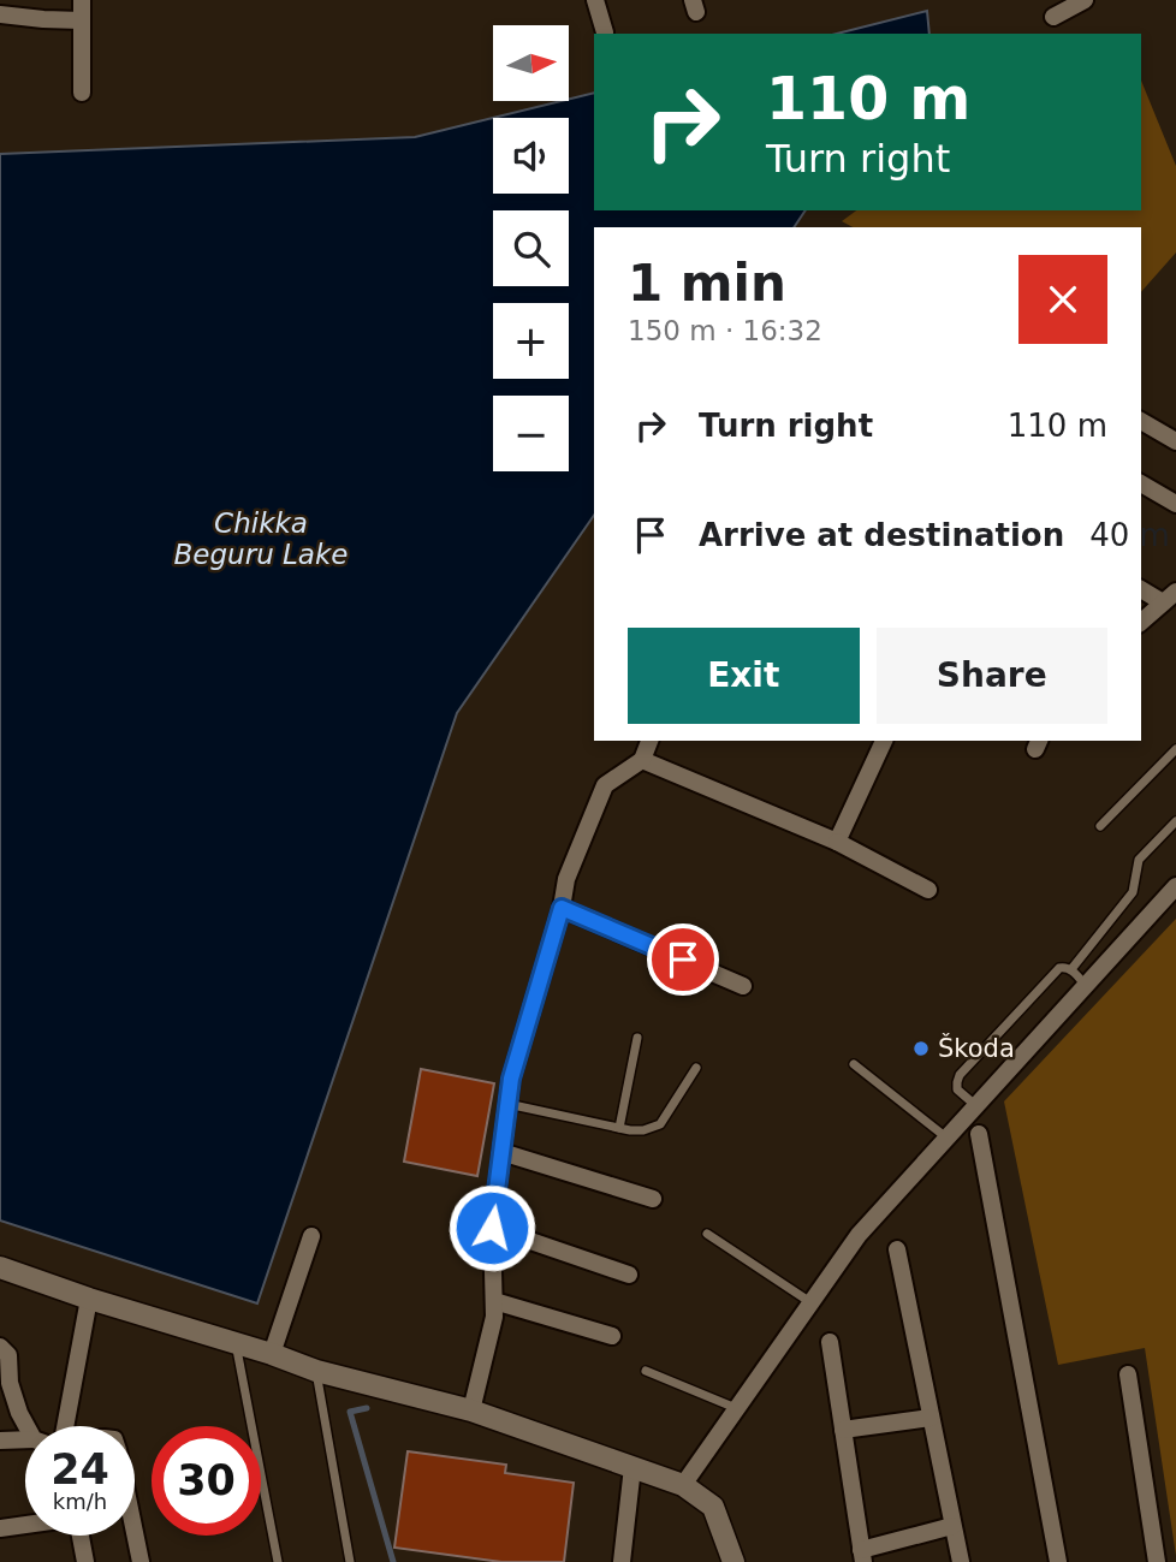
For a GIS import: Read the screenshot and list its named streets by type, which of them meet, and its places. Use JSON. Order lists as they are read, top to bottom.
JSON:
{
  "water": ["Chikka Beguru Lake"],
  "places": ["Škoda"],
  "north": "right",
  "page": {
    "map_buttons": ["+", "−"],
    "turn": ["110 m", "Turn right"],
    "heading": ["1 min", "150 m · 16:32"],
    "list": [
      {
        "name": "Turn right",
        "value": "110 m"
      },
      {
        "name": "Arrive at destination",
        "value": "40 m"
      }
    ],
    "buttons": ["Exit", "Share"],
    "speed": "24 km/h",
    "limit": "30"
  }
}
